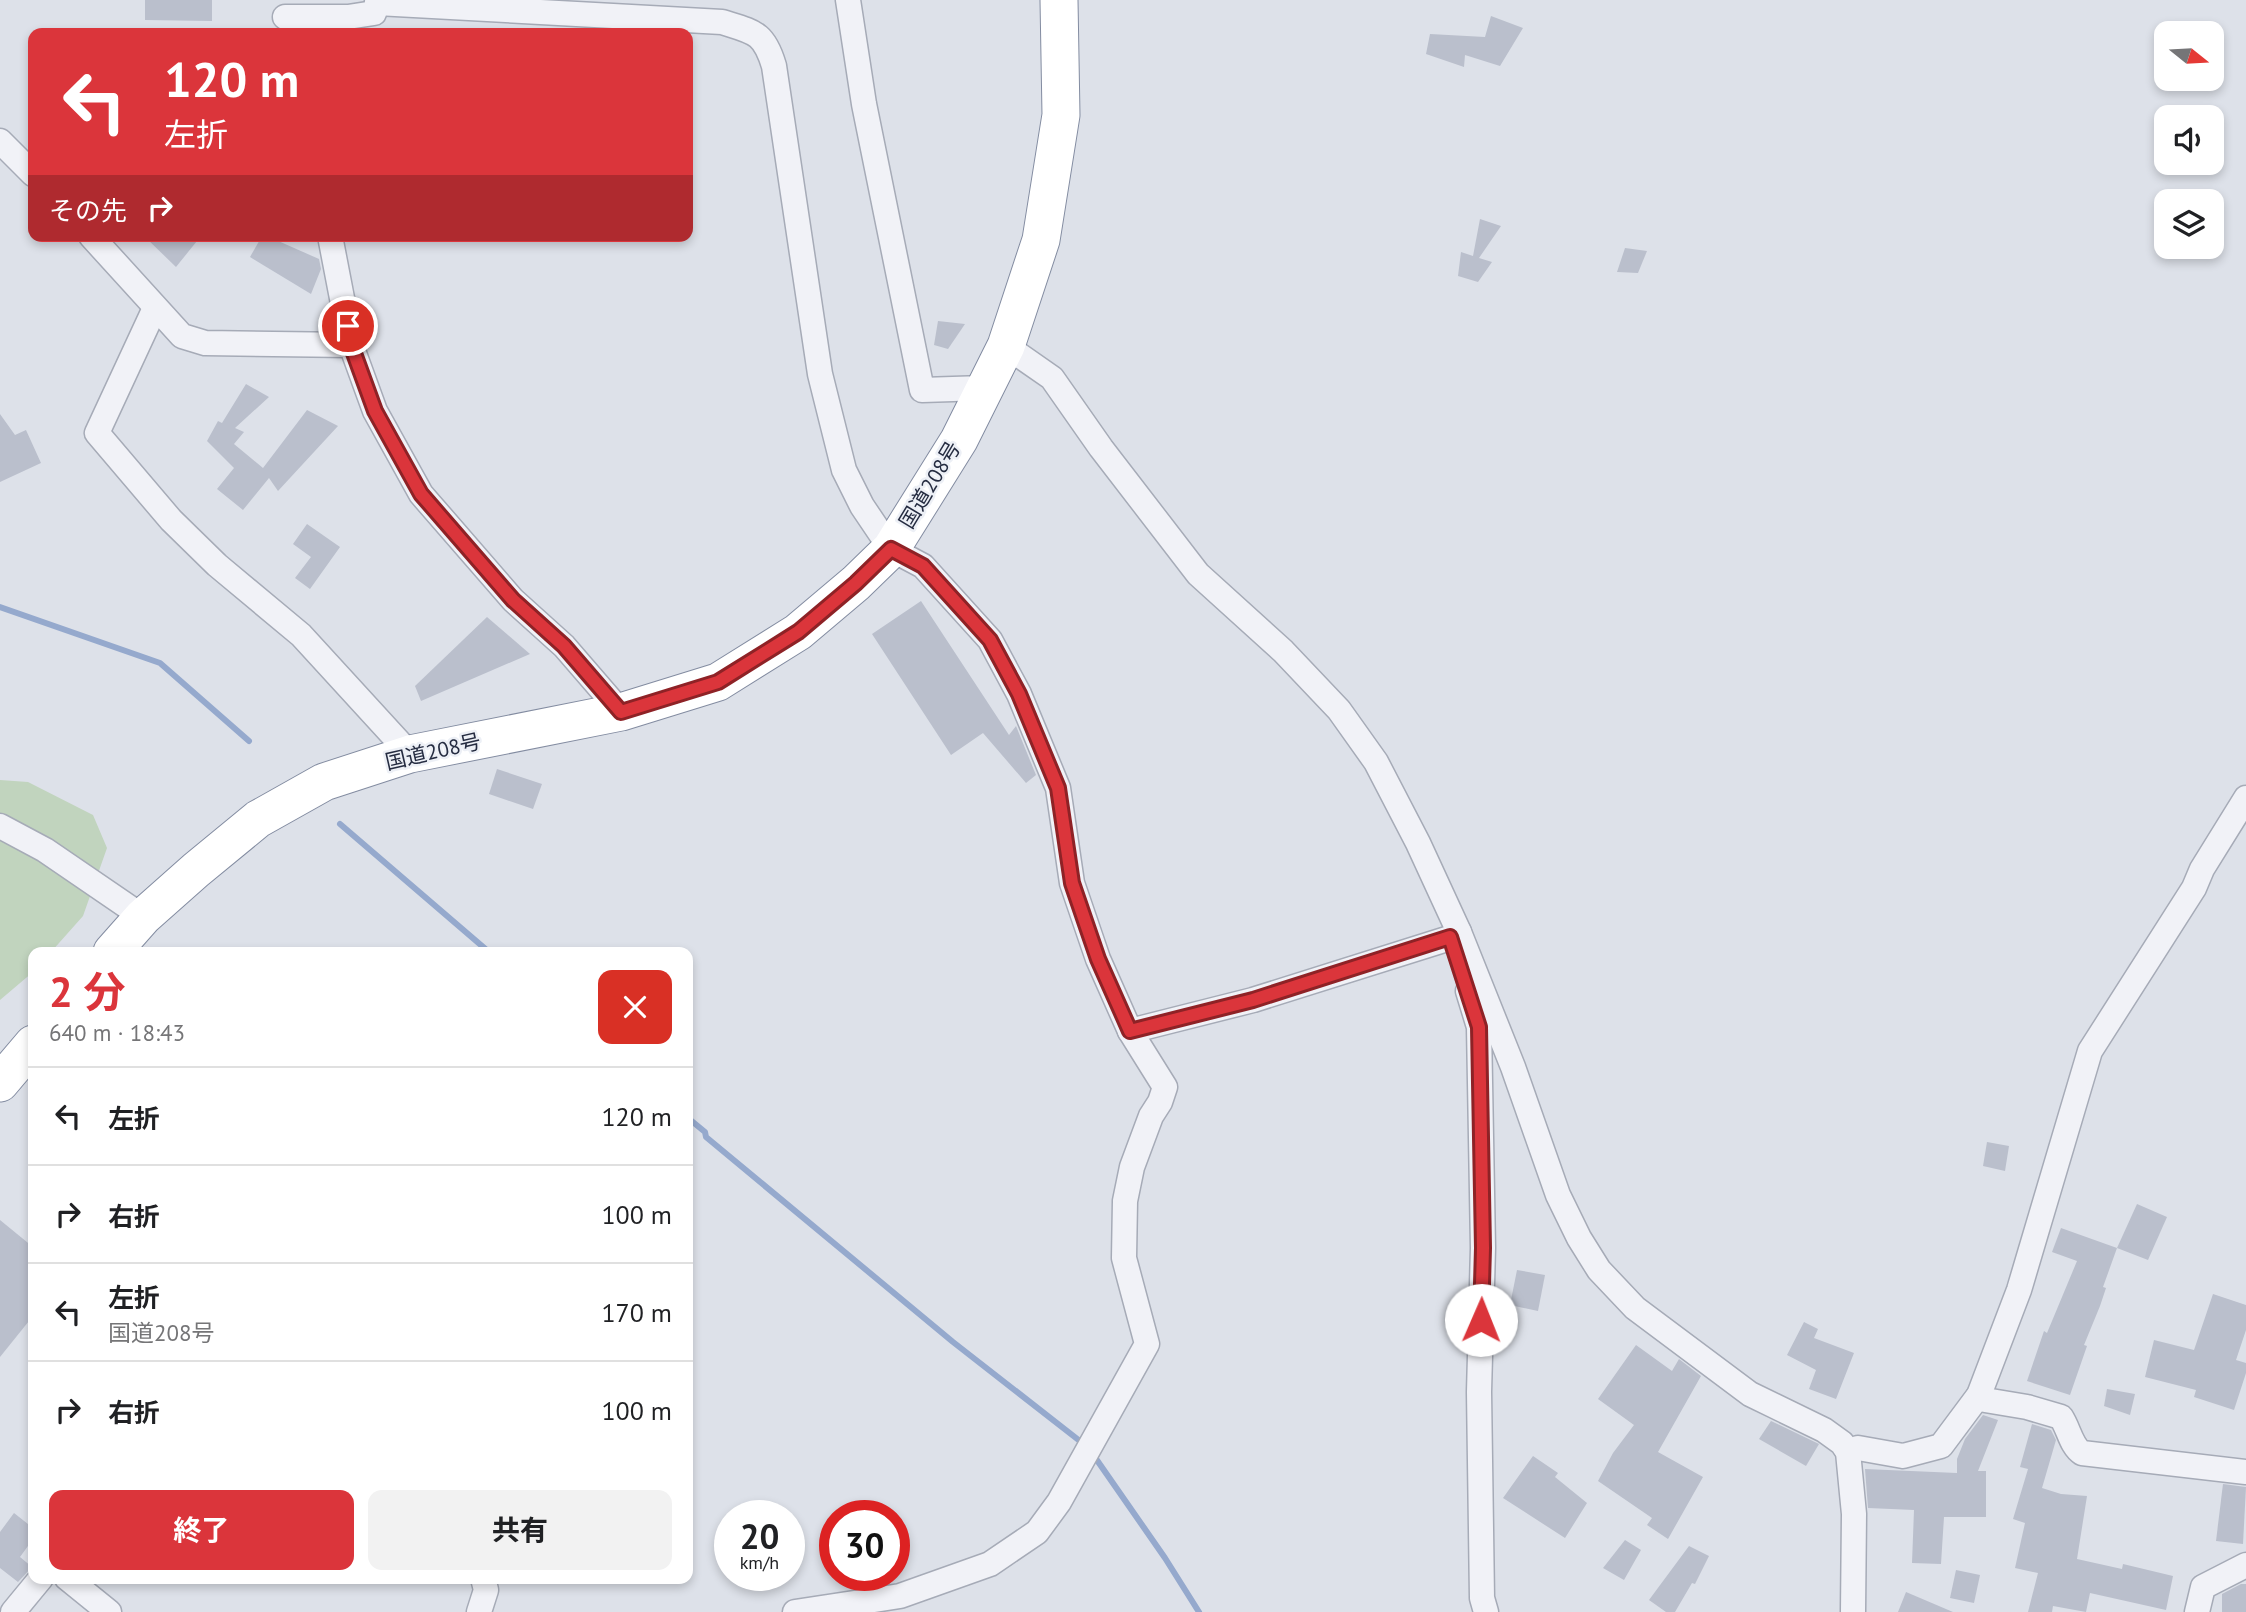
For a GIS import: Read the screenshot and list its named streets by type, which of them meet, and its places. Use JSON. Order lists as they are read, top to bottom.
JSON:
{
  "streets": {
    "highway": ["国道208号"]
  },
  "north": "right",
  "page": {
    "turn": ["120 m", "左折"],
    "then": "その先",
    "heading": ["2 分", "640 m · 18:43"],
    "list": [
      {
        "name": "左折",
        "value": "120 m"
      },
      {
        "name": "右折",
        "value": "100 m"
      },
      {
        "name": "左折",
        "note": "国道208号",
        "value": "170 m"
      },
      {
        "name": "右折",
        "value": "100 m"
      }
    ],
    "buttons": ["終了", "共有"],
    "speed": "20 km/h",
    "limit": "30"
  }
}
